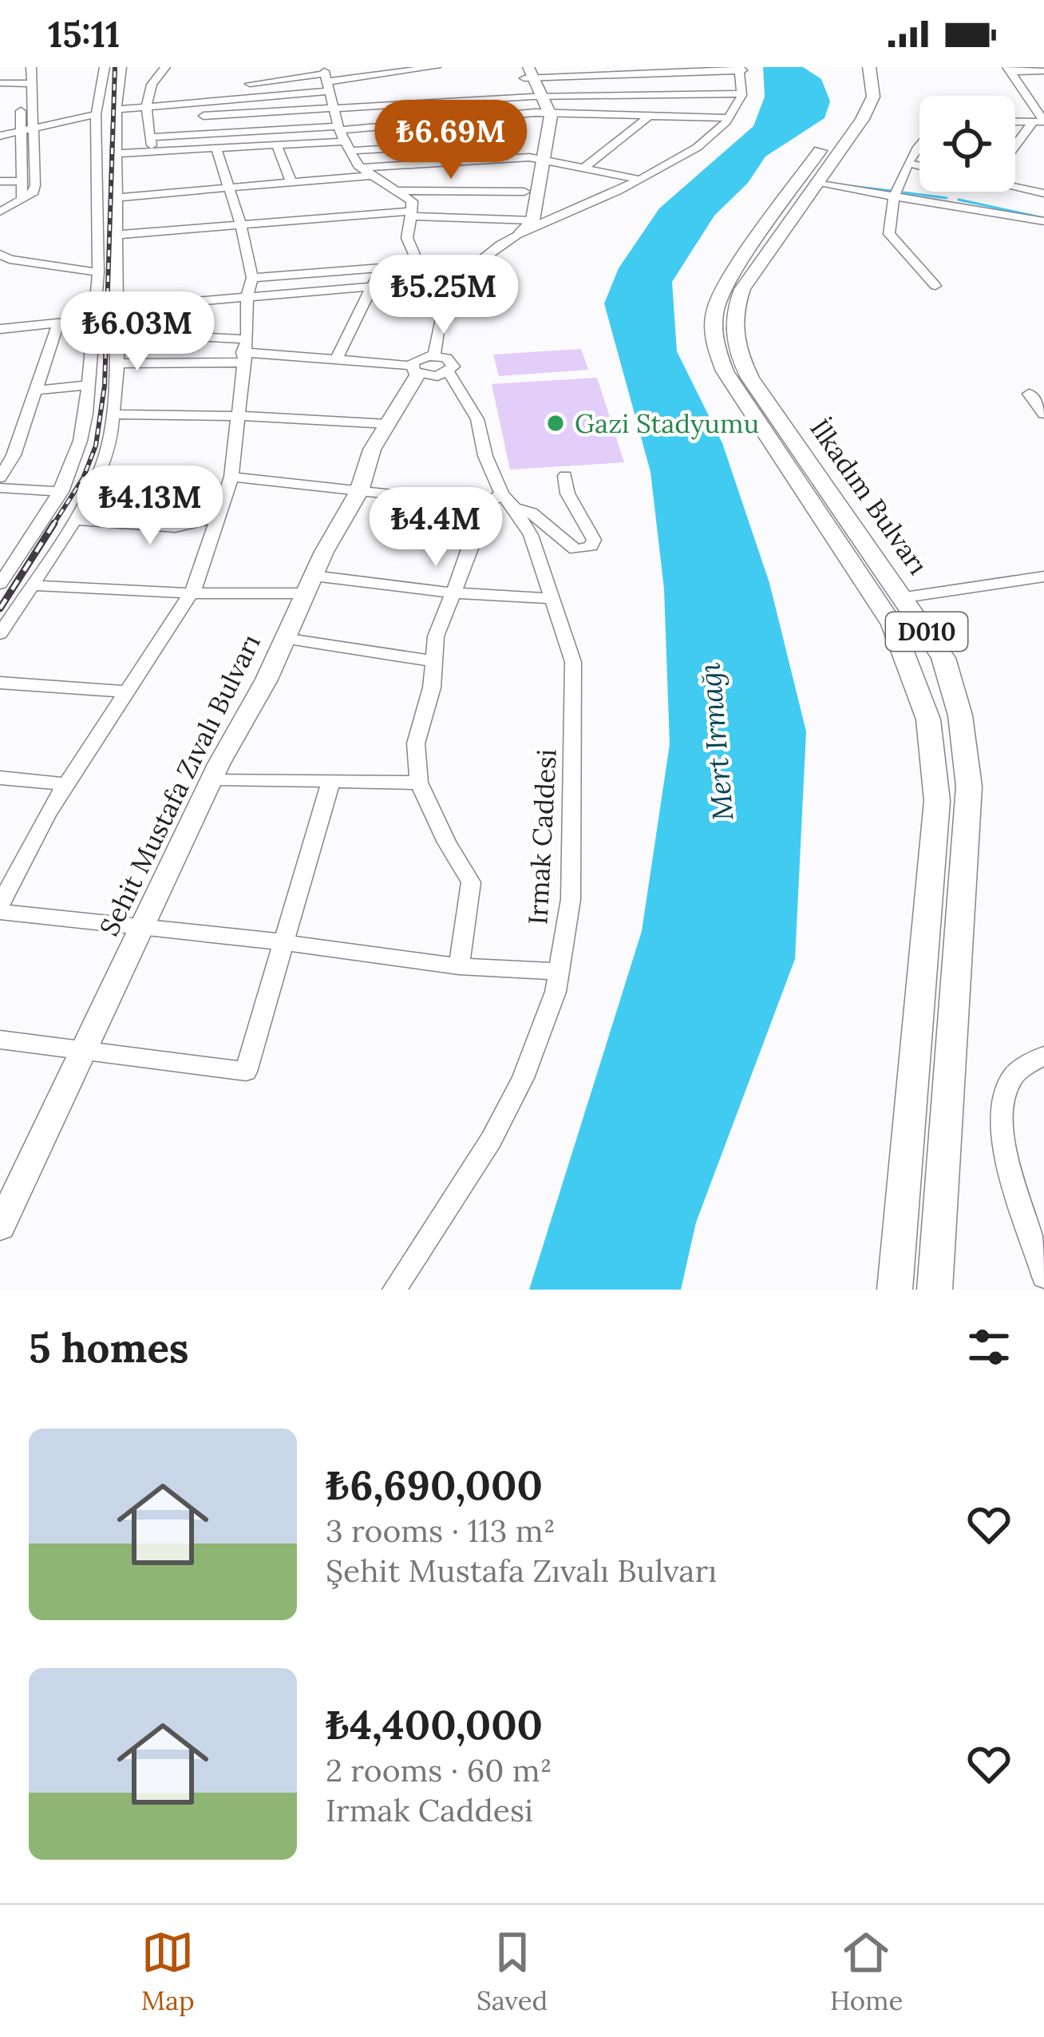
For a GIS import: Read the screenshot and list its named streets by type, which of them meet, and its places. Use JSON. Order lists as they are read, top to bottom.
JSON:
{
  "streets": {
    "highway": ["İlkadım Bulvarı", "D010"],
    "main road": ["Sehit Mustafa Zıvalı Bulvarı"],
    "street": ["Irmak Caddesi"]
  },
  "crossings": [
    ["Sehit Mustafa Zıvalı Bulvarı", "Irmak Caddesi"]
  ],
  "water": ["Mert Irmağı"],
  "places": ["Gazi Stadyumu"],
  "page": {
    "status": "15:11",
    "price": [
      "₺6.69M",
      "₺5.25M",
      "₺6.03M",
      "₺4.13M",
      "₺4.4M"
    ],
    "heading": "5 homes",
    "list": [
      {
        "name": "₺6,690,000",
        "note": "3 rooms · 113 m² · Şehit Mustafa Zıvalı Bulvarı"
      },
      {
        "name": "₺4,400,000",
        "note": "2 rooms · 60 m² · Irmak Caddesi"
      }
    ],
    "tabs": ["Map", "Saved", "Home"]
  }
}
